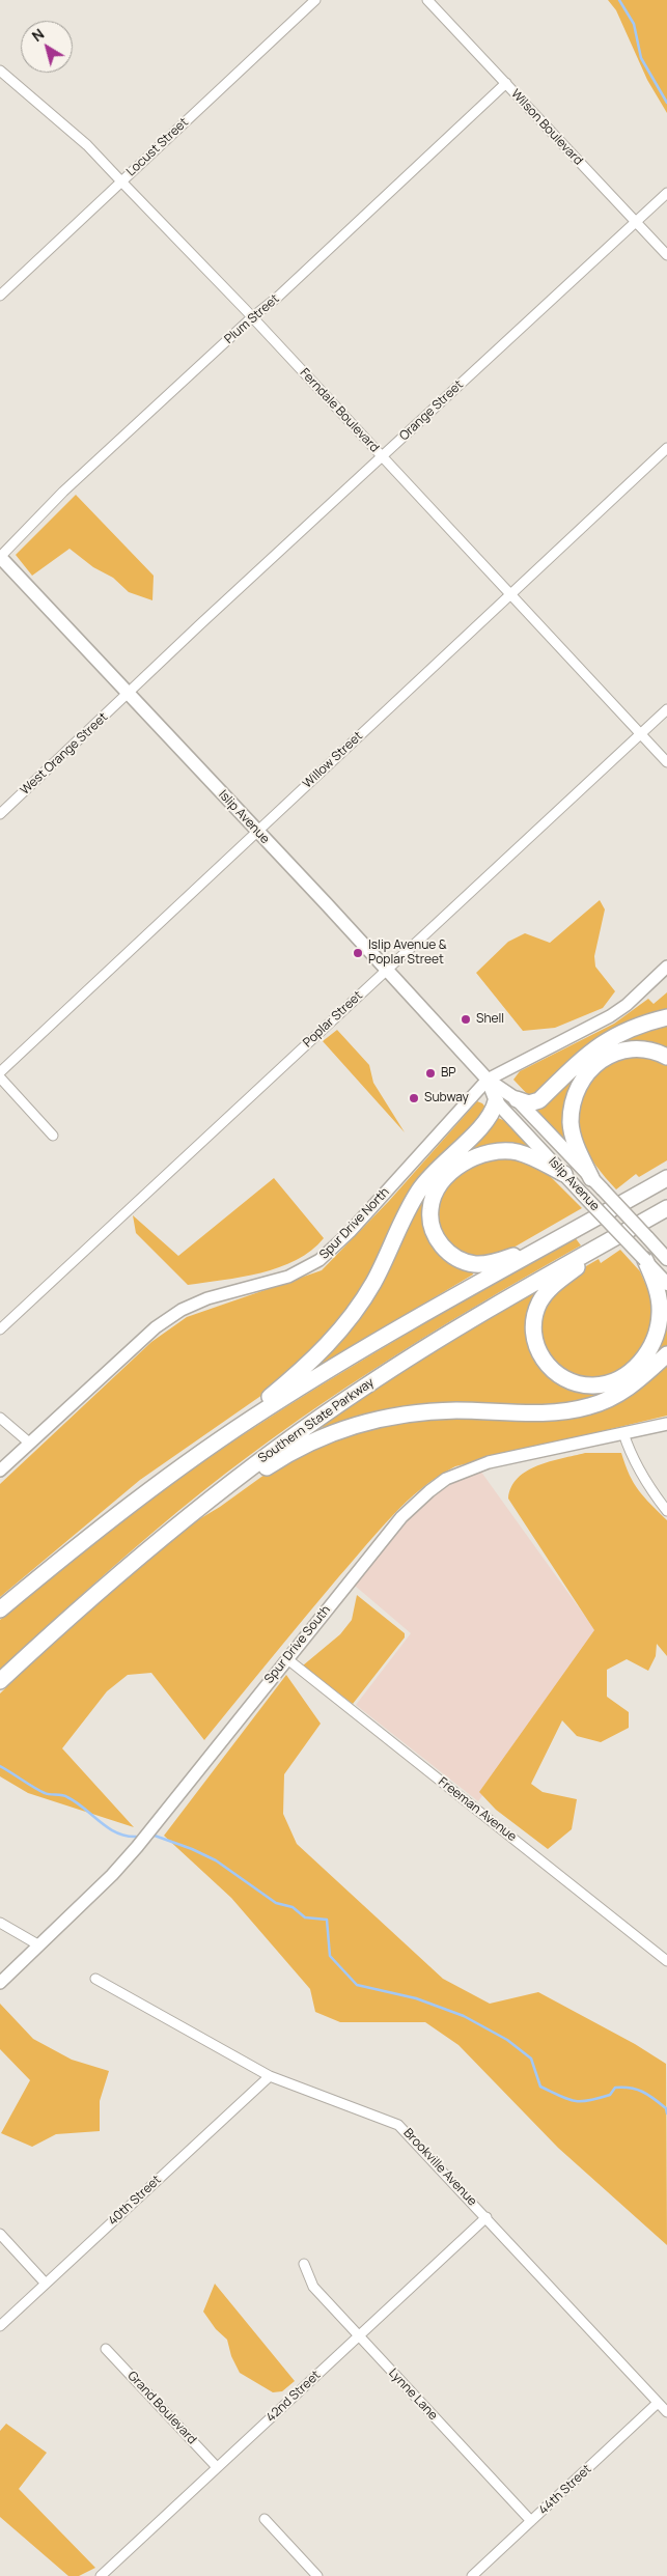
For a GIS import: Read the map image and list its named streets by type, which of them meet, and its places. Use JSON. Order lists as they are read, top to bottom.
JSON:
{
  "streets": {
    "highway": ["Southern State Parkway"],
    "main road": ["Islip Avenue"],
    "street": [
      "Wilson Boulevard",
      "Locust Street",
      "Plum Street",
      "Ferndale Boulevard",
      "Orange Street",
      "West Orange Street",
      "Willow Street",
      "Poplar Street",
      "Spur Drive North",
      "Spur Drive South",
      "Freeman Avenue",
      "Brookville Avenue",
      "40th Street",
      "Lynne Lane",
      "42nd Street",
      "Grand Boulevard",
      "44th Street"
    ]
  },
  "crossings": [
    ["Wilson Boulevard", "Plum Street"],
    ["Wilson Boulevard", "Orange Street"],
    ["Locust Street", "Ferndale Boulevard"],
    ["Plum Street", "Ferndale Boulevard"],
    ["Plum Street", "Islip Avenue"],
    ["Ferndale Boulevard", "Orange Street"],
    ["Ferndale Boulevard", "Willow Street"],
    ["Ferndale Boulevard", "Poplar Street"],
    ["Orange Street", "West Orange Street"],
    ["Orange Street", "Islip Avenue"],
    ["West Orange Street", "Islip Avenue"],
    ["Willow Street", "Islip Avenue"],
    ["Islip Avenue", "Poplar Street"],
    ["Islip Avenue", "Spur Drive North"],
    ["Spur Drive South", "Freeman Avenue"],
    ["Brookville Avenue", "40th Street"],
    ["Brookville Avenue", "42nd Street"],
    ["Brookville Avenue", "44th Street"],
    ["Lynne Lane", "42nd Street"],
    ["Lynne Lane", "44th Street"],
    ["42nd Street", "Grand Boulevard"]
  ],
  "places": [
    "Islip Avenue & Poplar Street",
    "Shell",
    "BP",
    "Subway"
  ],
  "north": "top left"
}
